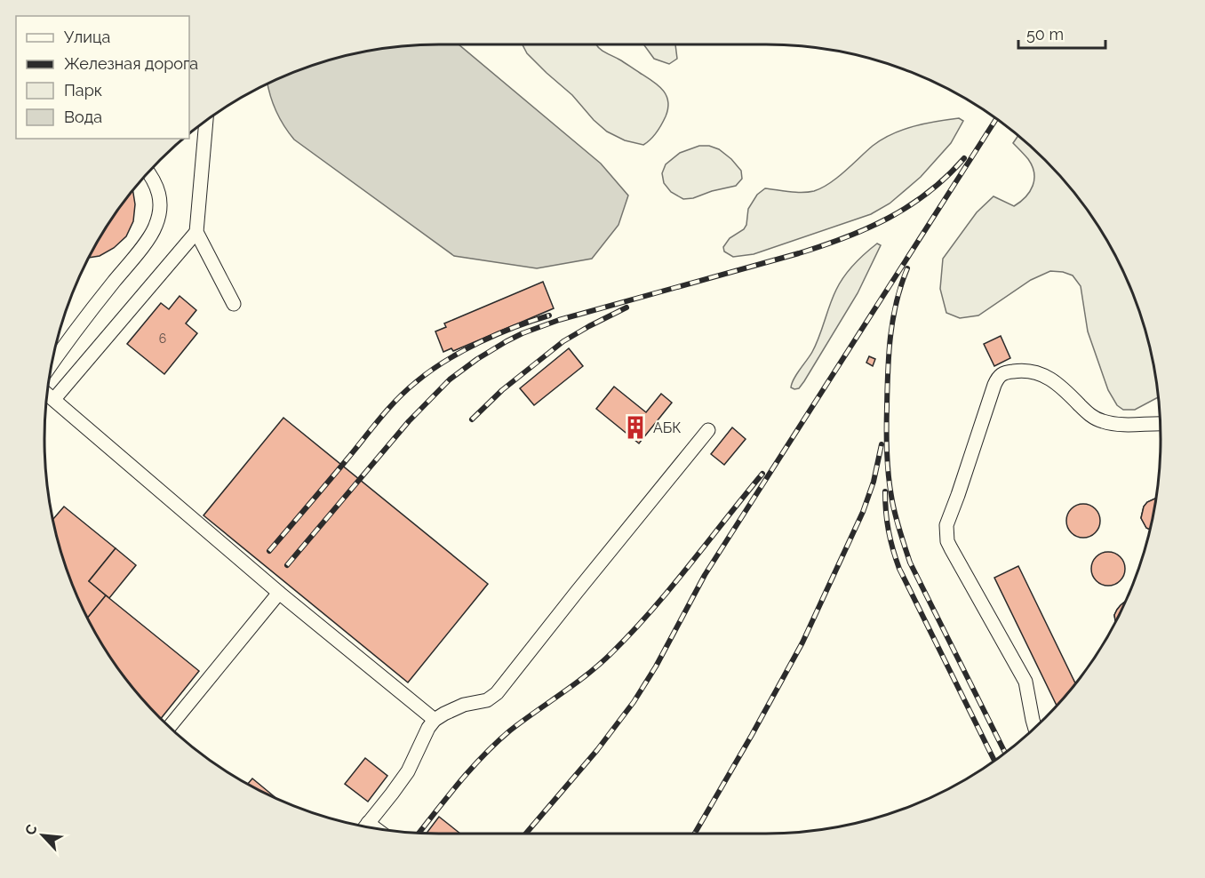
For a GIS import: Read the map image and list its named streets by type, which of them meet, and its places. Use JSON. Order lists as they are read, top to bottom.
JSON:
{
  "places": {
    "building": ["АБК"]
  },
  "house_numbers": ["6"],
  "legend": [
    "Улица",
    "Железная дорога",
    "Парк",
    "Вода"
  ],
  "scale_bar": "50 m",
  "north": "top left"
}
